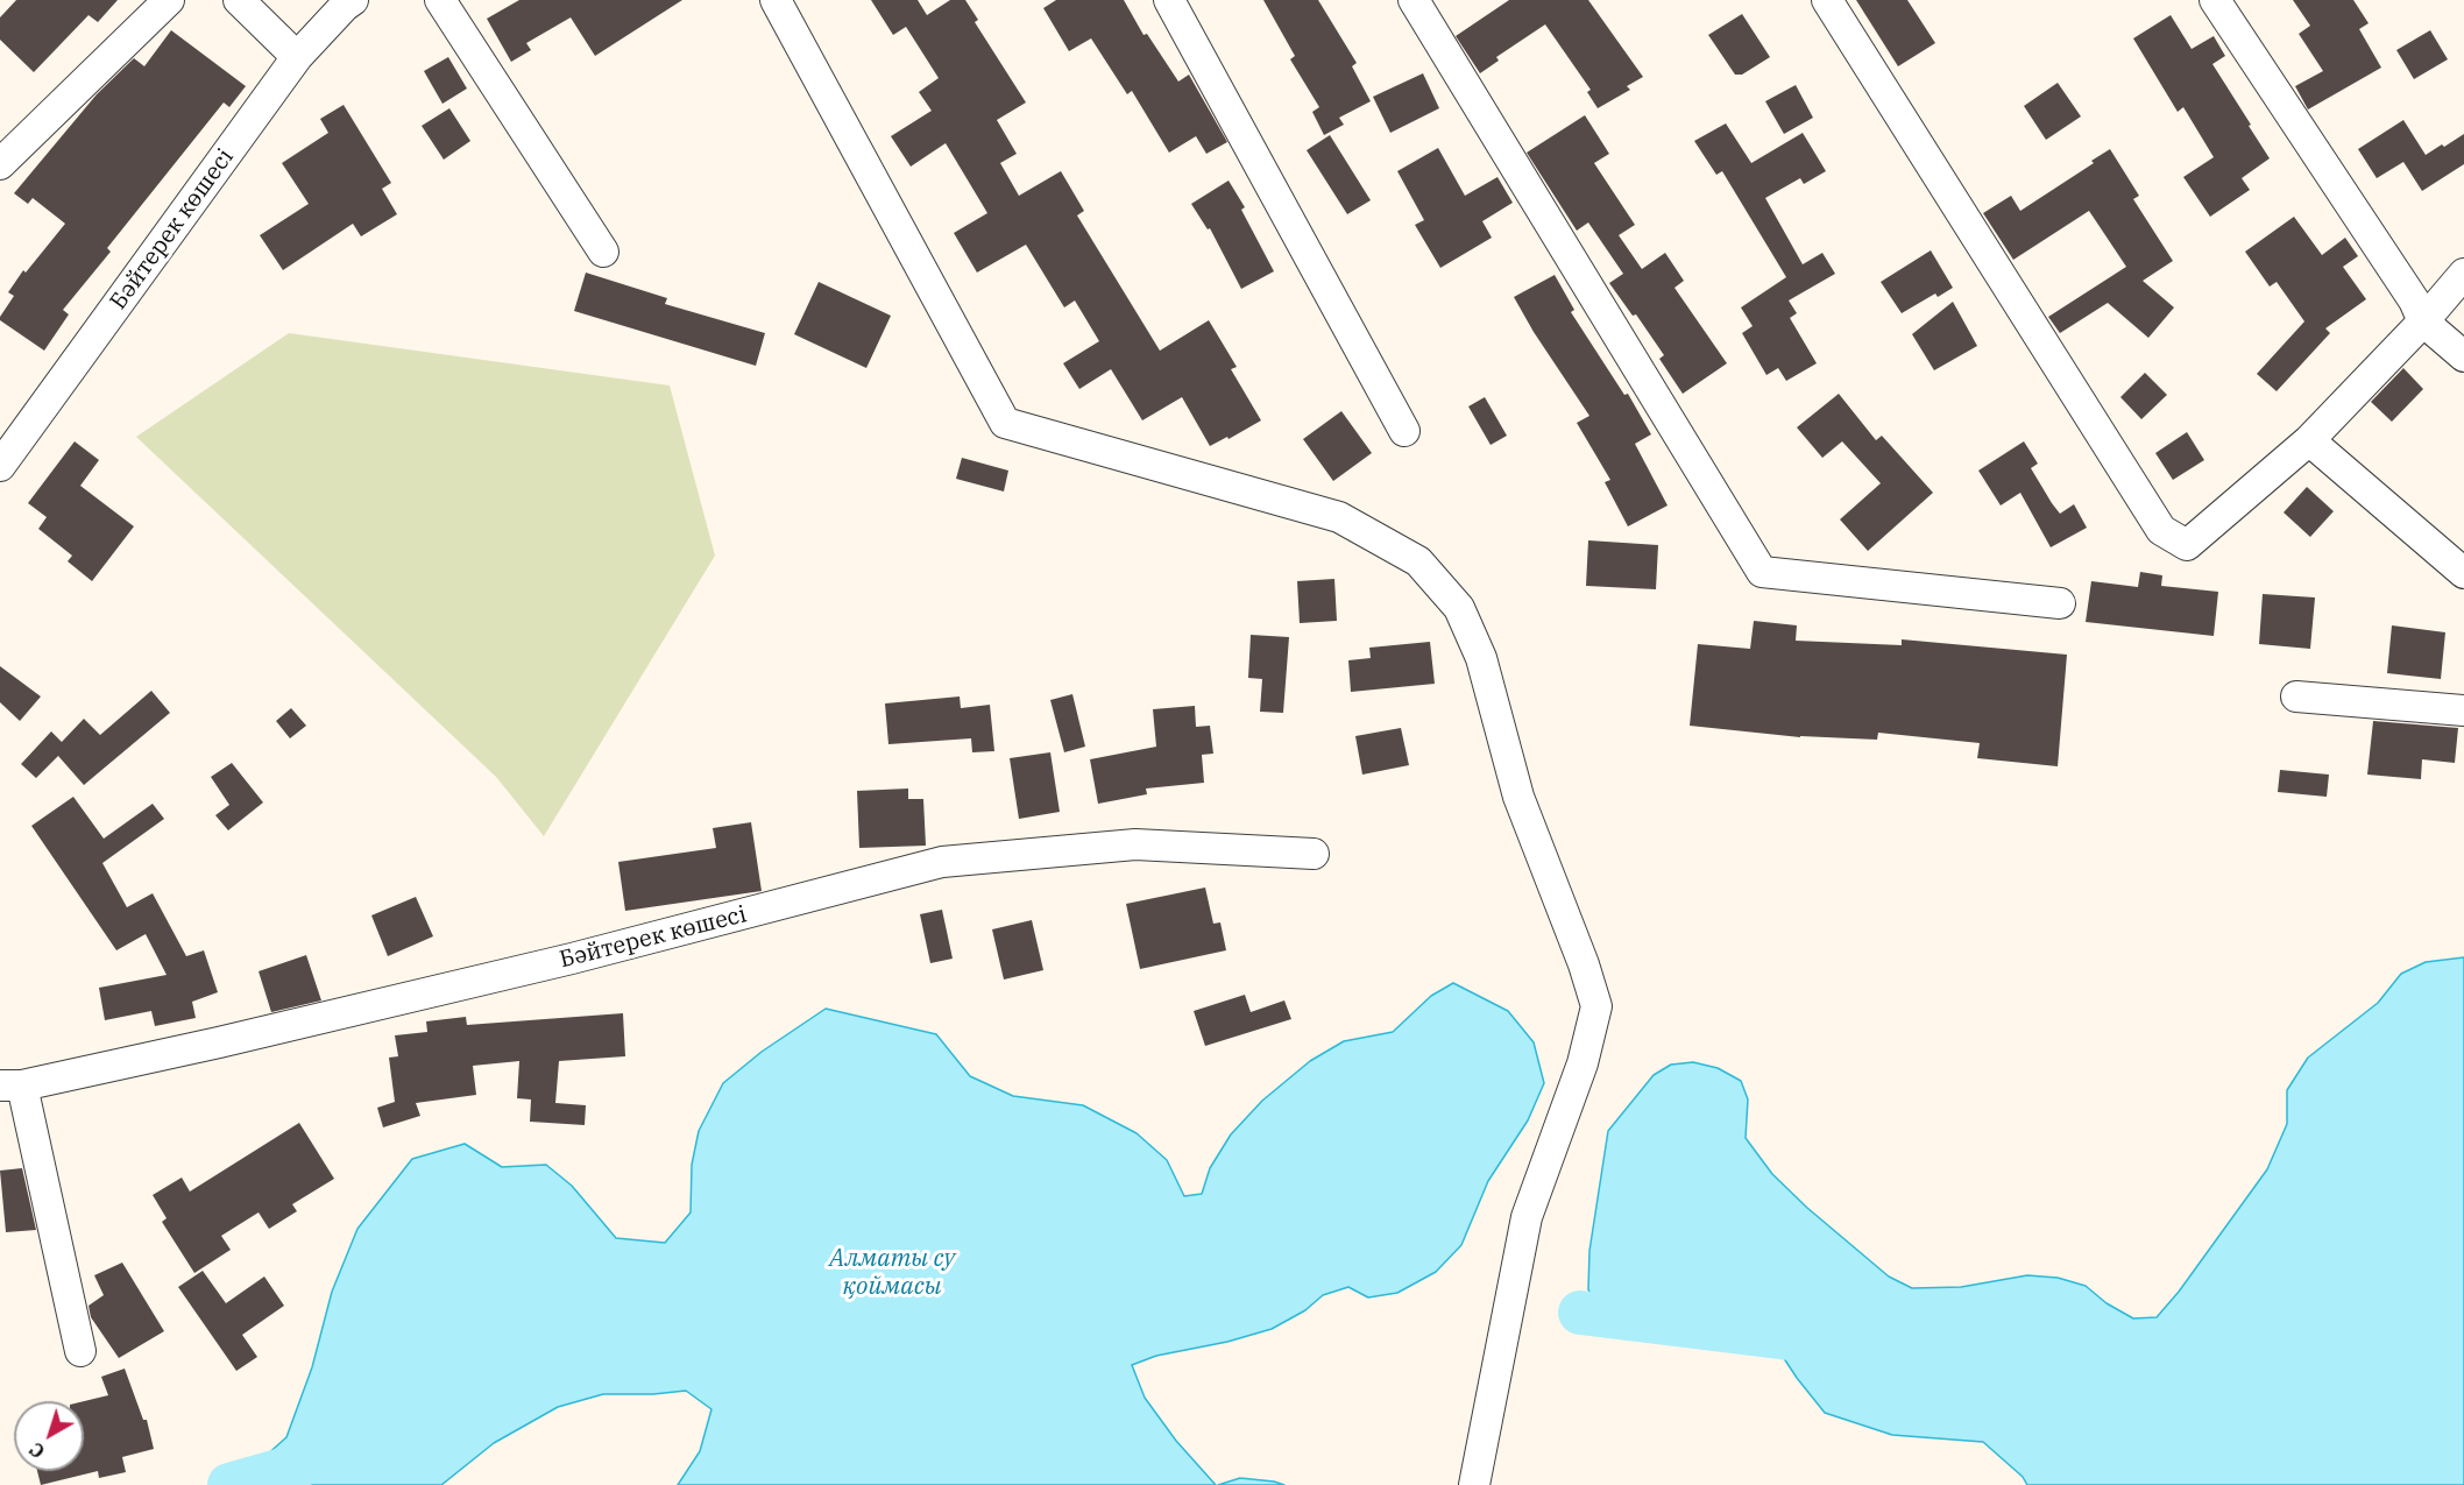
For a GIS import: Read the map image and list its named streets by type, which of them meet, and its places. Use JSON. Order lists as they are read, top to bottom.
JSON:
{
  "streets": {
    "street": ["Бәйтерек көшесі"]
  },
  "water": ["Алматы су қоймасы"],
  "north": "bottom left"
}
